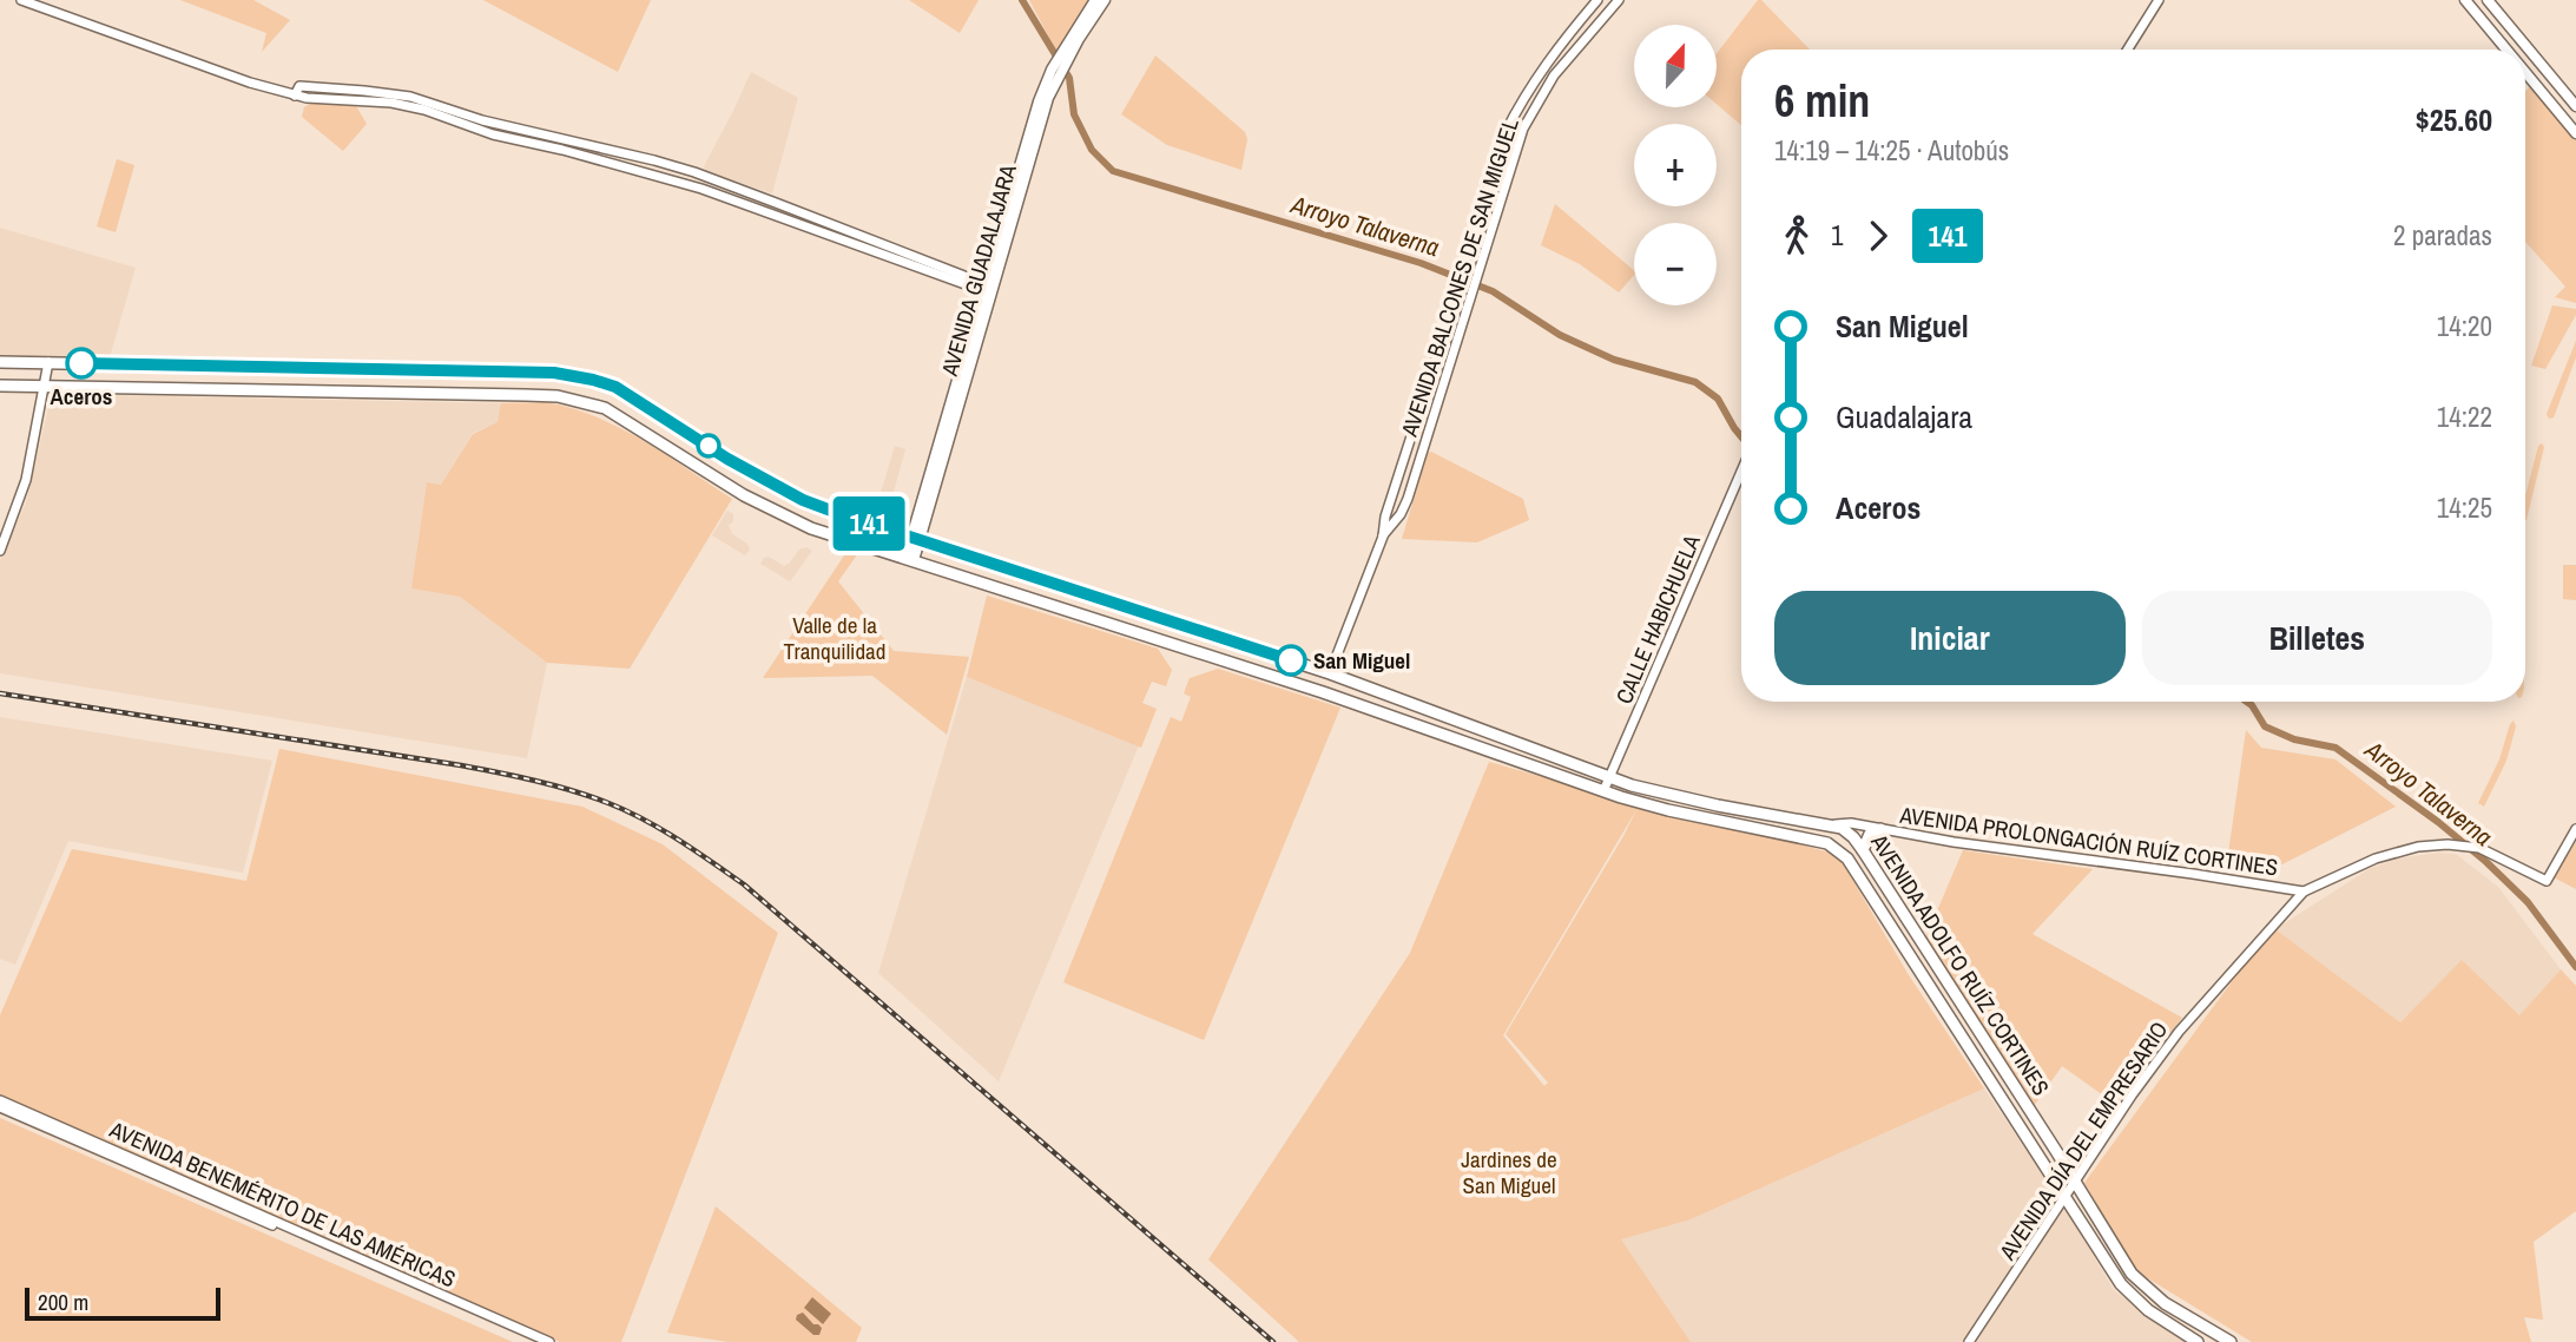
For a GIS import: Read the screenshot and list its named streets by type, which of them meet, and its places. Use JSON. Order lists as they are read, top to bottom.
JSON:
{
  "streets": {
    "main road": ["AVENIDA GUADALAJARA", "AVENIDA ADOLFO RUÍZ CORTINES"],
    "street": [
      "AVENIDA BALCONES DE SAN MIGUEL",
      "CALLE HABICHUELA",
      "AVENIDA PROLONGACIÓN RUÍZ CORTINES",
      "AVENIDA DÍA DEL EMPRESARIO",
      "AVENIDA BENEMÉRITO DE LAS AMÉRICAS"
    ]
  },
  "crossings": [
    ["AVENIDA GUADALAJARA", "AVENIDA ADOLFO RUÍZ CORTINES"],
    ["AVENIDA BALCONES DE SAN MIGUEL", "AVENIDA ADOLFO RUÍZ CORTINES"],
    ["CALLE HABICHUELA", "AVENIDA ADOLFO RUÍZ CORTINES"],
    ["AVENIDA PROLONGACIÓN RUÍZ CORTINES", "AVENIDA ADOLFO RUÍZ CORTINES"],
    ["AVENIDA PROLONGACIÓN RUÍZ CORTINES", "AVENIDA DÍA DEL EMPRESARIO"],
    ["AVENIDA ADOLFO RUÍZ CORTINES", "AVENIDA DÍA DEL EMPRESARIO"]
  ],
  "water": ["Arroyo Talaverna"],
  "parks": ["Valle de la Tranquilidad", "Jardines de San Miguel"],
  "places": ["Aceros", "San Miguel"],
  "lines": ["bus line 141"],
  "scale_bar": "200 m",
  "north": "top",
  "page": {
    "on_map": "141",
    "map_buttons": ["+", "−"],
    "heading": ["6 min", "14:19 – 14:25 · Autobús", "$25.60"],
    "legs": ["1", "141", "2 paradas"],
    "list": [
      {
        "name": "San Miguel",
        "value": "14:20"
      },
      {
        "name": "Guadalajara",
        "value": "14:22"
      },
      {
        "name": "Aceros",
        "value": "14:25"
      }
    ],
    "buttons": ["Iniciar", "Billetes"],
    "scale": "200 m"
  }
}
